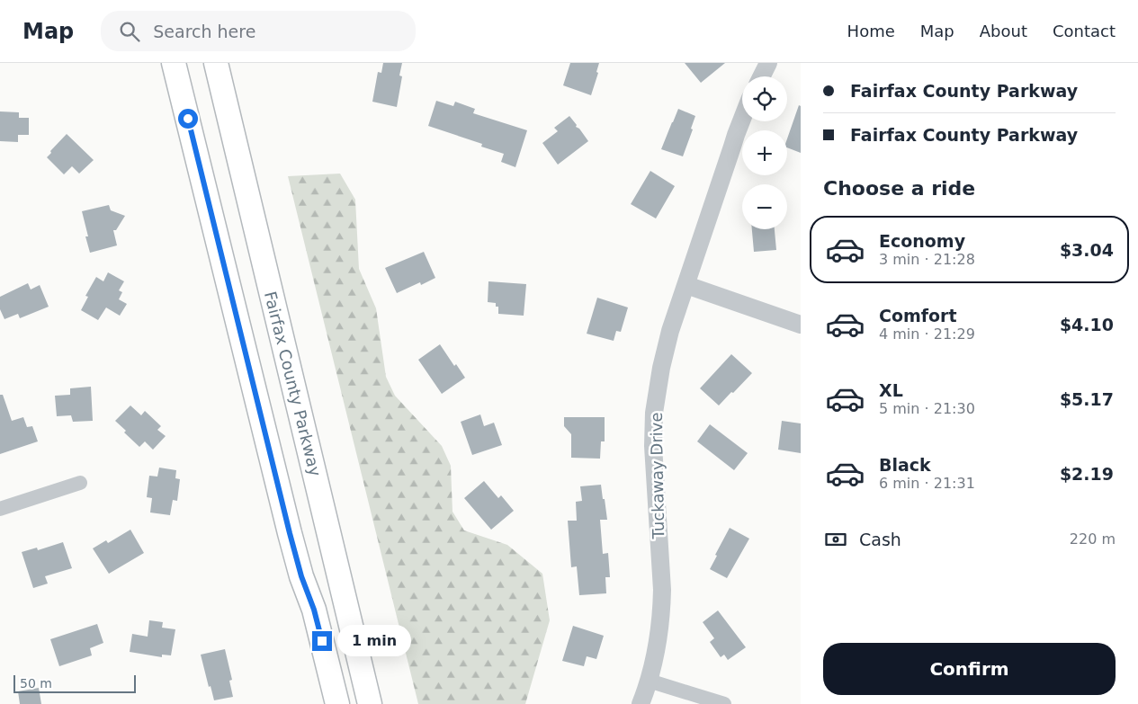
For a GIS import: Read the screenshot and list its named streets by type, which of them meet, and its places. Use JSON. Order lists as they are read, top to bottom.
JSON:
{
  "streets": {
    "highway": ["Fairfax County Parkway"],
    "street": ["Tuckaway Drive"]
  },
  "scale_bar": "50 m",
  "page": {
    "header": "Map",
    "search": "Search here",
    "nav": [
      "Home",
      "Map",
      "About",
      "Contact"
    ],
    "banner": ["Fairfax County Parkway", "Fairfax County Parkway"],
    "map_buttons": ["+", "−"],
    "heading": "Choose a ride",
    "list": [
      {
        "name": "Economy",
        "note": "3 min · 21:28",
        "value": "$3.04"
      },
      {
        "name": "Comfort",
        "note": "4 min · 21:29",
        "value": "$4.10"
      },
      {
        "name": "XL",
        "note": "5 min · 21:30",
        "value": "$5.17"
      },
      {
        "name": "Black",
        "note": "6 min · 21:31",
        "value": "$2.19"
      }
    ],
    "pay": ["Cash", "220 m"],
    "bubble": "1 min",
    "buttons": "Confirm",
    "scale": "50 m"
  }
}
